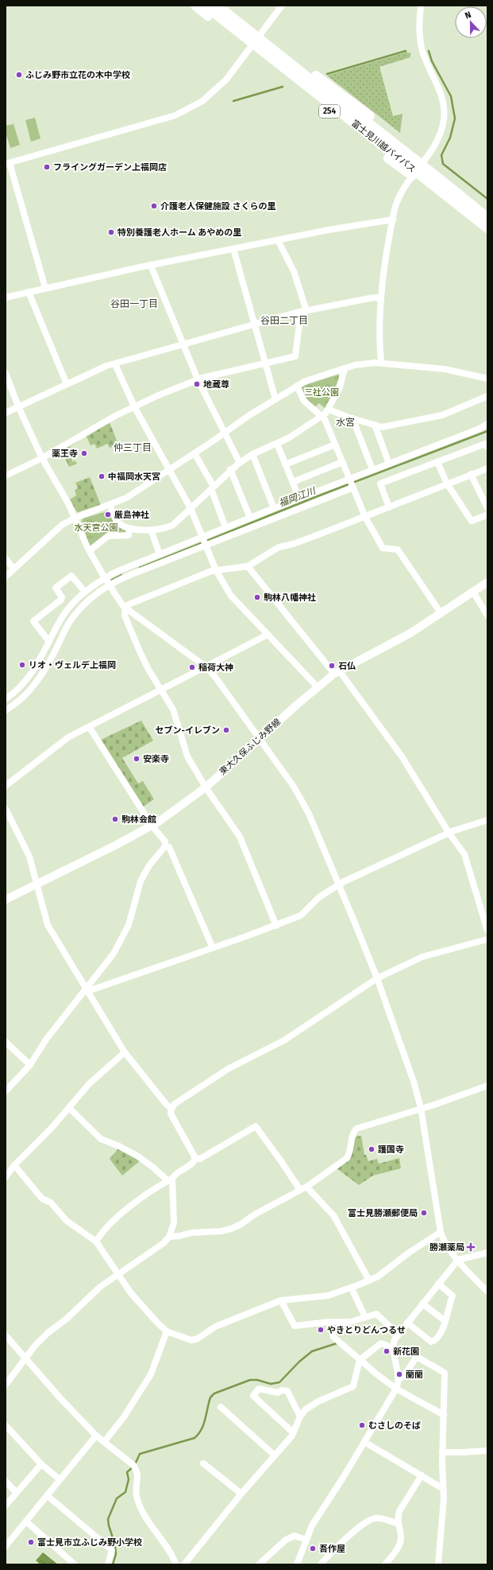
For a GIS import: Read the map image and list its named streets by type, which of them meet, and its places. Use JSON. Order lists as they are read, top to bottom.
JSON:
{
  "streets": {
    "highway": ["254", "富士見川越バイパス"],
    "main road": ["東大久保ふじみ野線"]
  },
  "crossings": [
    ["254", "富士見川越バイパス"]
  ],
  "districts": [
    "谷田一丁目",
    "谷田二丁目",
    "水宮",
    "仲三丁目"
  ],
  "water": ["福岡江川"],
  "parks": ["三社公園", "水天宮公園"],
  "places": {
    "other": [
      "ふじみ野市立花の木中学校",
      "フライングガーデン上福岡店",
      "介護老人保健施設 さくらの里",
      "特別養護老人ホーム あやめの里",
      "地蔵尊",
      "薬王寺",
      "中福岡水天宮",
      "厳島神社",
      "駒林八幡神社",
      "リオ・ヴェルデ上福岡",
      "石仏",
      "稲荷大神",
      "セブン-イレブン",
      "安楽寺",
      "駒林会館",
      "護国寺",
      "富士見勝瀬郵便局",
      "やきとりどんつるせ",
      "新花園",
      "蘭蘭",
      "むさしのそば",
      "富士見市立ふじみ野小学校",
      "吾作屋"
    ],
    "health": ["勝瀬薬局"]
  },
  "north": "top"
}
